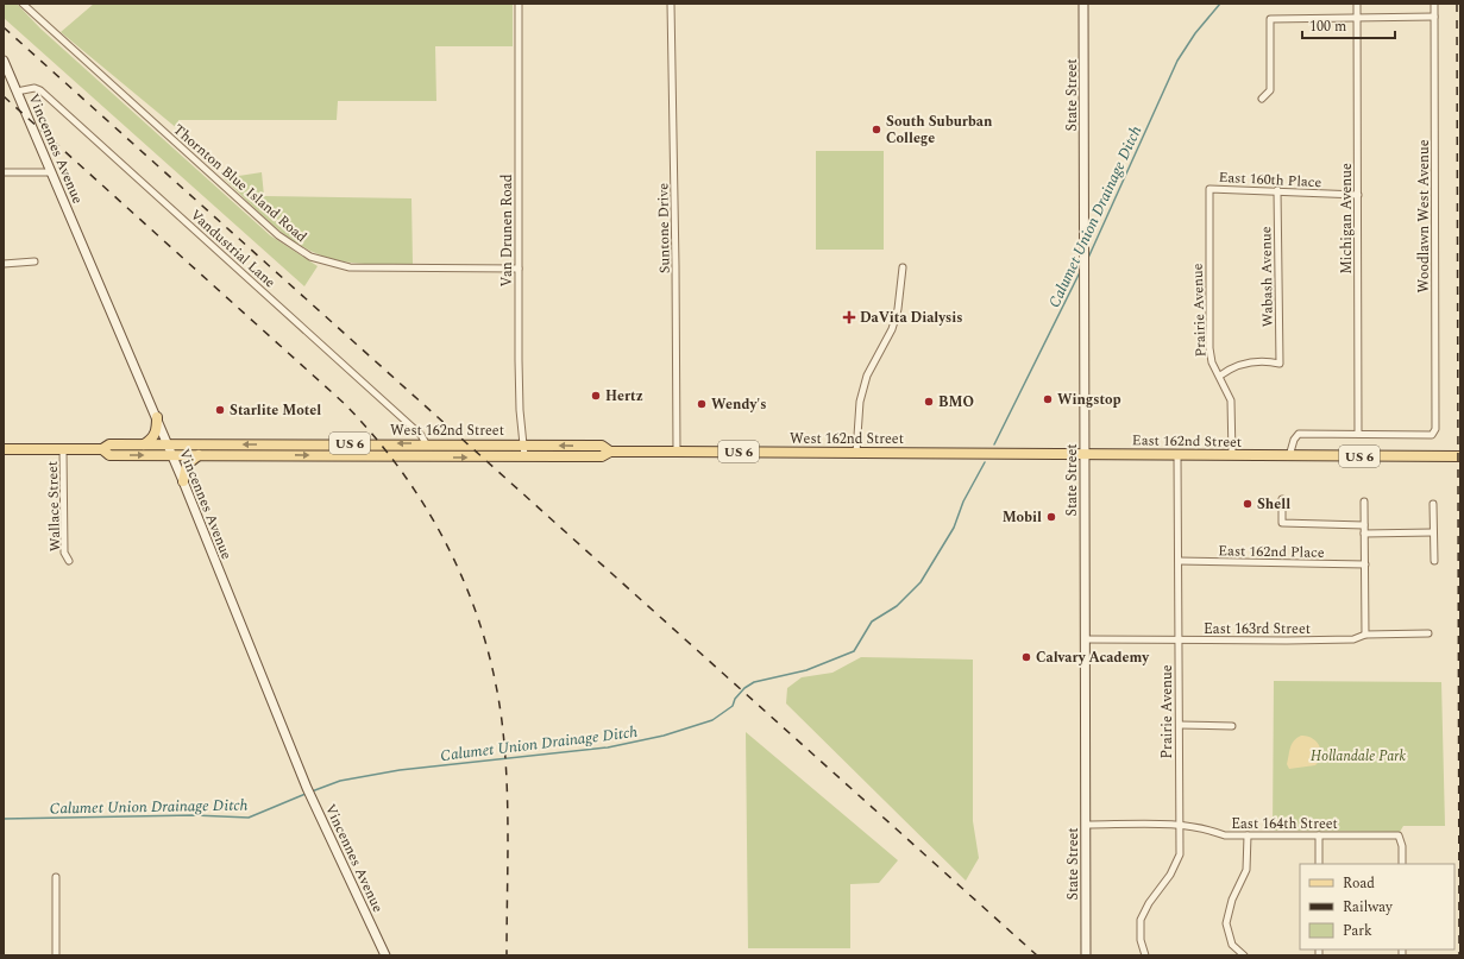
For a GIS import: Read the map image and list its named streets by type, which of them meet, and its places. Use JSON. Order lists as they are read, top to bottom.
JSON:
{
  "streets": {
    "main road": ["West 162nd Street", "East 162nd Street", "US 6"],
    "street": [
      "State Street",
      "Vincennes Avenue",
      "East 160th Place",
      "Thornton Blue Island Road",
      "Woodlawn West Avenue",
      "Michigan Avenue",
      "Suntone Drive",
      "Van Drunen Road",
      "Vandustrial Lane",
      "Wabash Avenue",
      "Prairie Avenue",
      "Wallace Street",
      "East 162nd Place",
      "East 163rd Street",
      "East 164th Street"
    ]
  },
  "crossings": [
    ["State Street", "West 162nd Street"],
    ["State Street", "East 162nd Street"],
    ["State Street", "East 163rd Street"],
    ["State Street", "East 164th Street"],
    ["Vincennes Avenue", "Vandustrial Lane"],
    ["Vincennes Avenue", "West 162nd Street"],
    ["Vincennes Avenue", "US 6"],
    ["East 160th Place", "Michigan Avenue"],
    ["East 160th Place", "Wabash Avenue"],
    ["East 160th Place", "Prairie Avenue"],
    ["Thornton Blue Island Road", "Van Drunen Road"],
    ["Woodlawn West Avenue", "Michigan Avenue"],
    ["Suntone Drive", "West 162nd Street"],
    ["Van Drunen Road", "West 162nd Street"],
    ["Vandustrial Lane", "West 162nd Street"],
    ["Wabash Avenue", "Prairie Avenue"],
    ["Prairie Avenue", "East 162nd Street"],
    ["Prairie Avenue", "East 162nd Place"],
    ["Prairie Avenue", "East 163rd Street"],
    ["Prairie Avenue", "East 164th Street"],
    ["West 162nd Street", "East 162nd Street"],
    ["West 162nd Street", "US 6"],
    ["US 6", "Wallace Street"]
  ],
  "water": ["Calumet Union Drainage Ditch"],
  "parks": ["Hollandale Park"],
  "places": {
    "other": [
      "South Suburban College",
      "Hertz",
      "Wingstop",
      "BMO",
      "Wendy's",
      "Starlite Motel",
      "Shell",
      "Mobil",
      "Calvary Academy"
    ],
    "health": ["DaVita Dialysis"]
  },
  "legend": ["Road", "Railway", "Park"],
  "scale_bar": "100 m"
}
